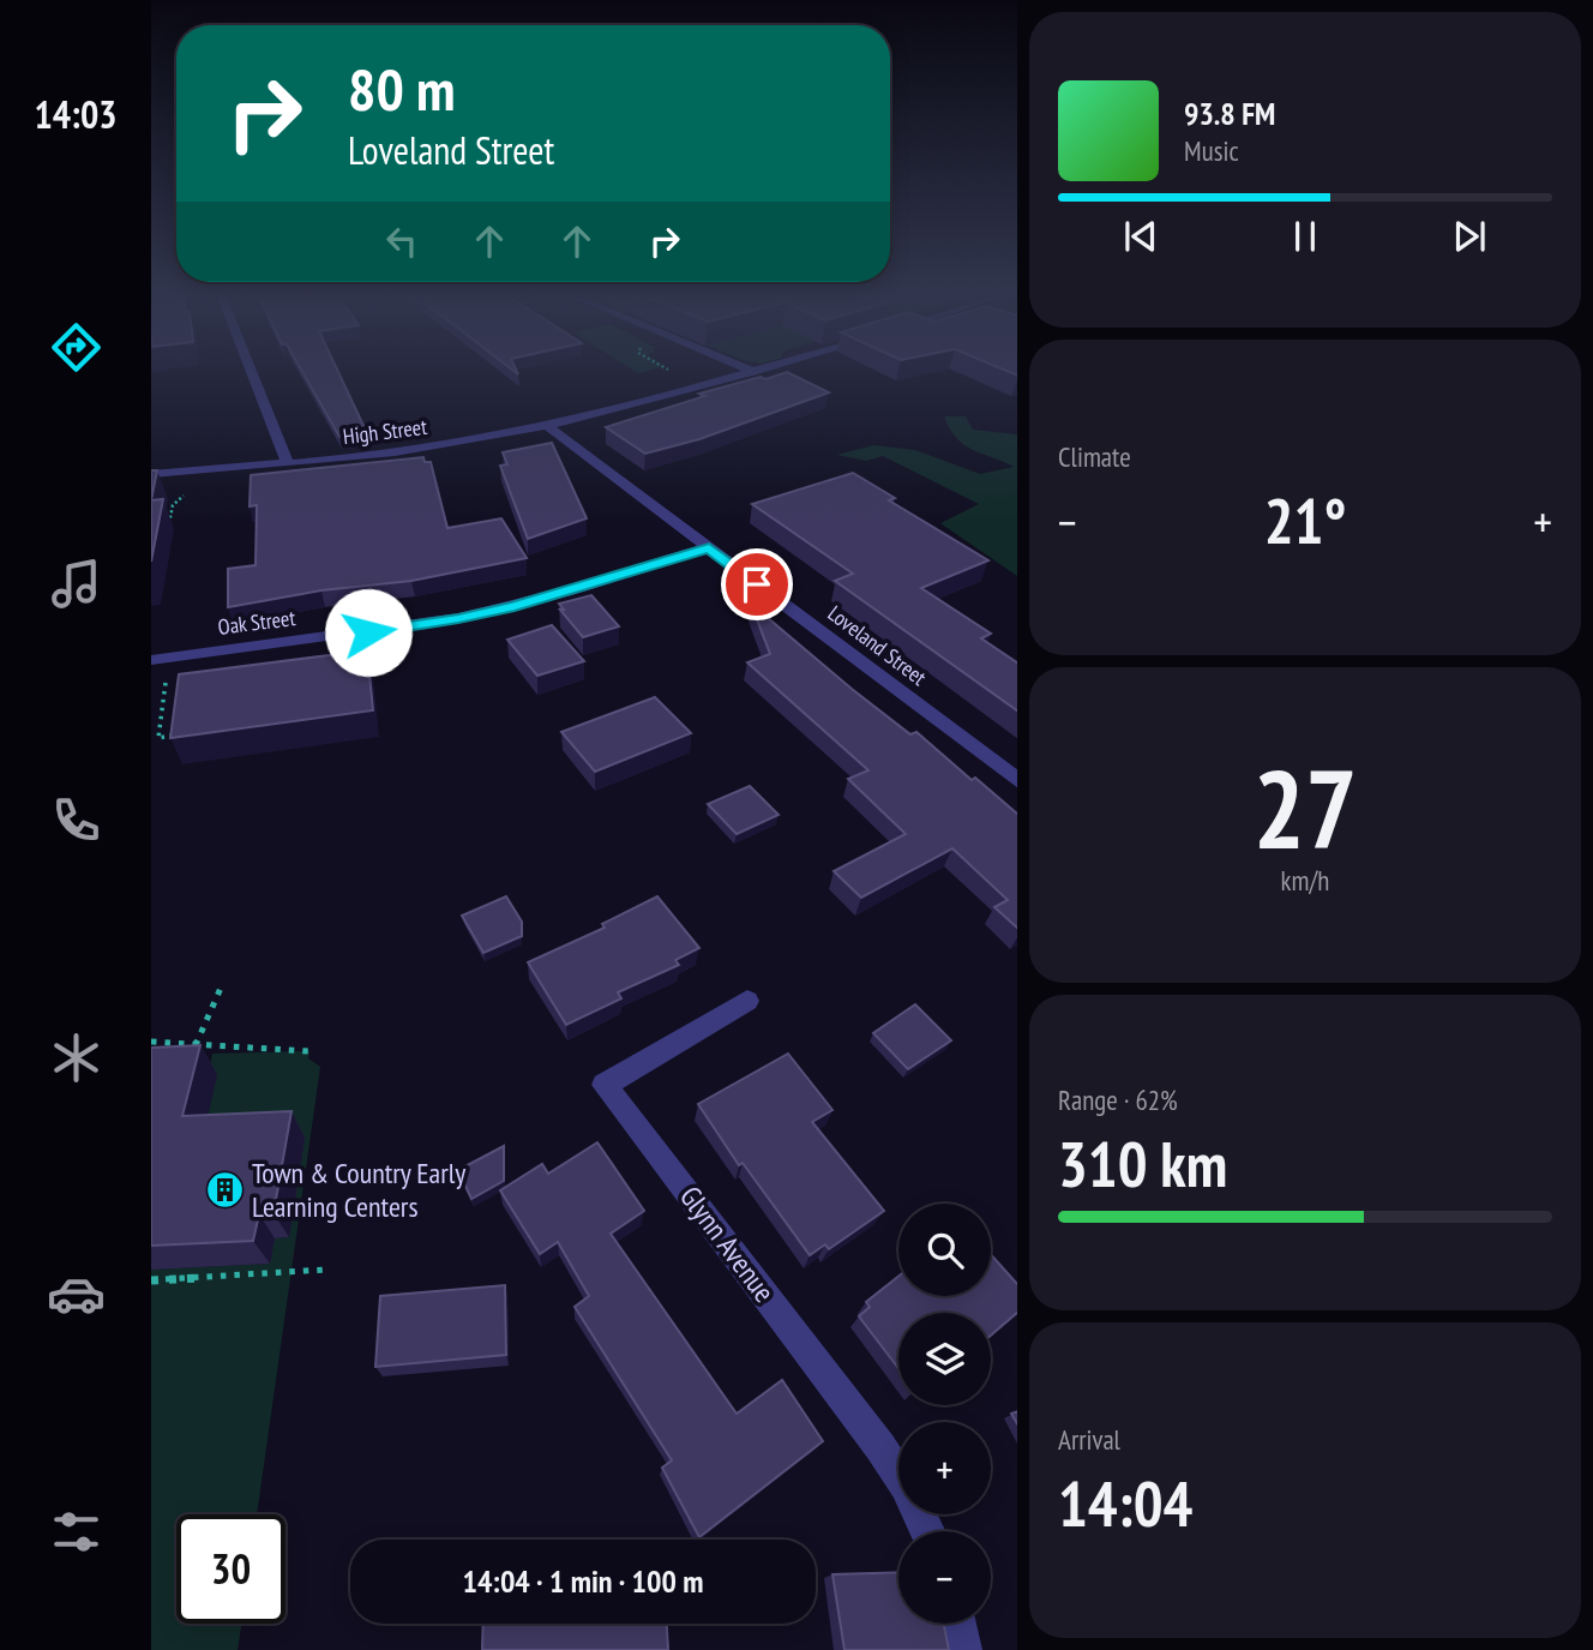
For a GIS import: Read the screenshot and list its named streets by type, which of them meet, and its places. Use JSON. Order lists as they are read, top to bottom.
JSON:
{
  "streets": {
    "street": [
      "High Street",
      "Oak Street",
      "Loveland Street",
      "Glynn Avenue"
    ]
  },
  "crossings": [
    ["High Street", "Loveland Street"],
    ["Oak Street", "Loveland Street"]
  ],
  "places": {
    "building": ["Town & Country Early Learning Centers"]
  },
  "page": {
    "tabs": "14:03",
    "turn": ["80 m", "Loveland Street"],
    "song": ["93.8 FM", "Music"],
    "tile": [
      "Climate",
      ["27", "km/h"],
      ["Range · 62%", "310 km"],
      ["Arrival", "14:04"]
    ],
    "heat": ["−", "21°", "+"],
    "map_buttons": ["+", "−"],
    "limit": "30",
    "trip": "14:04 · 1 min · 100 m"
  }
}
